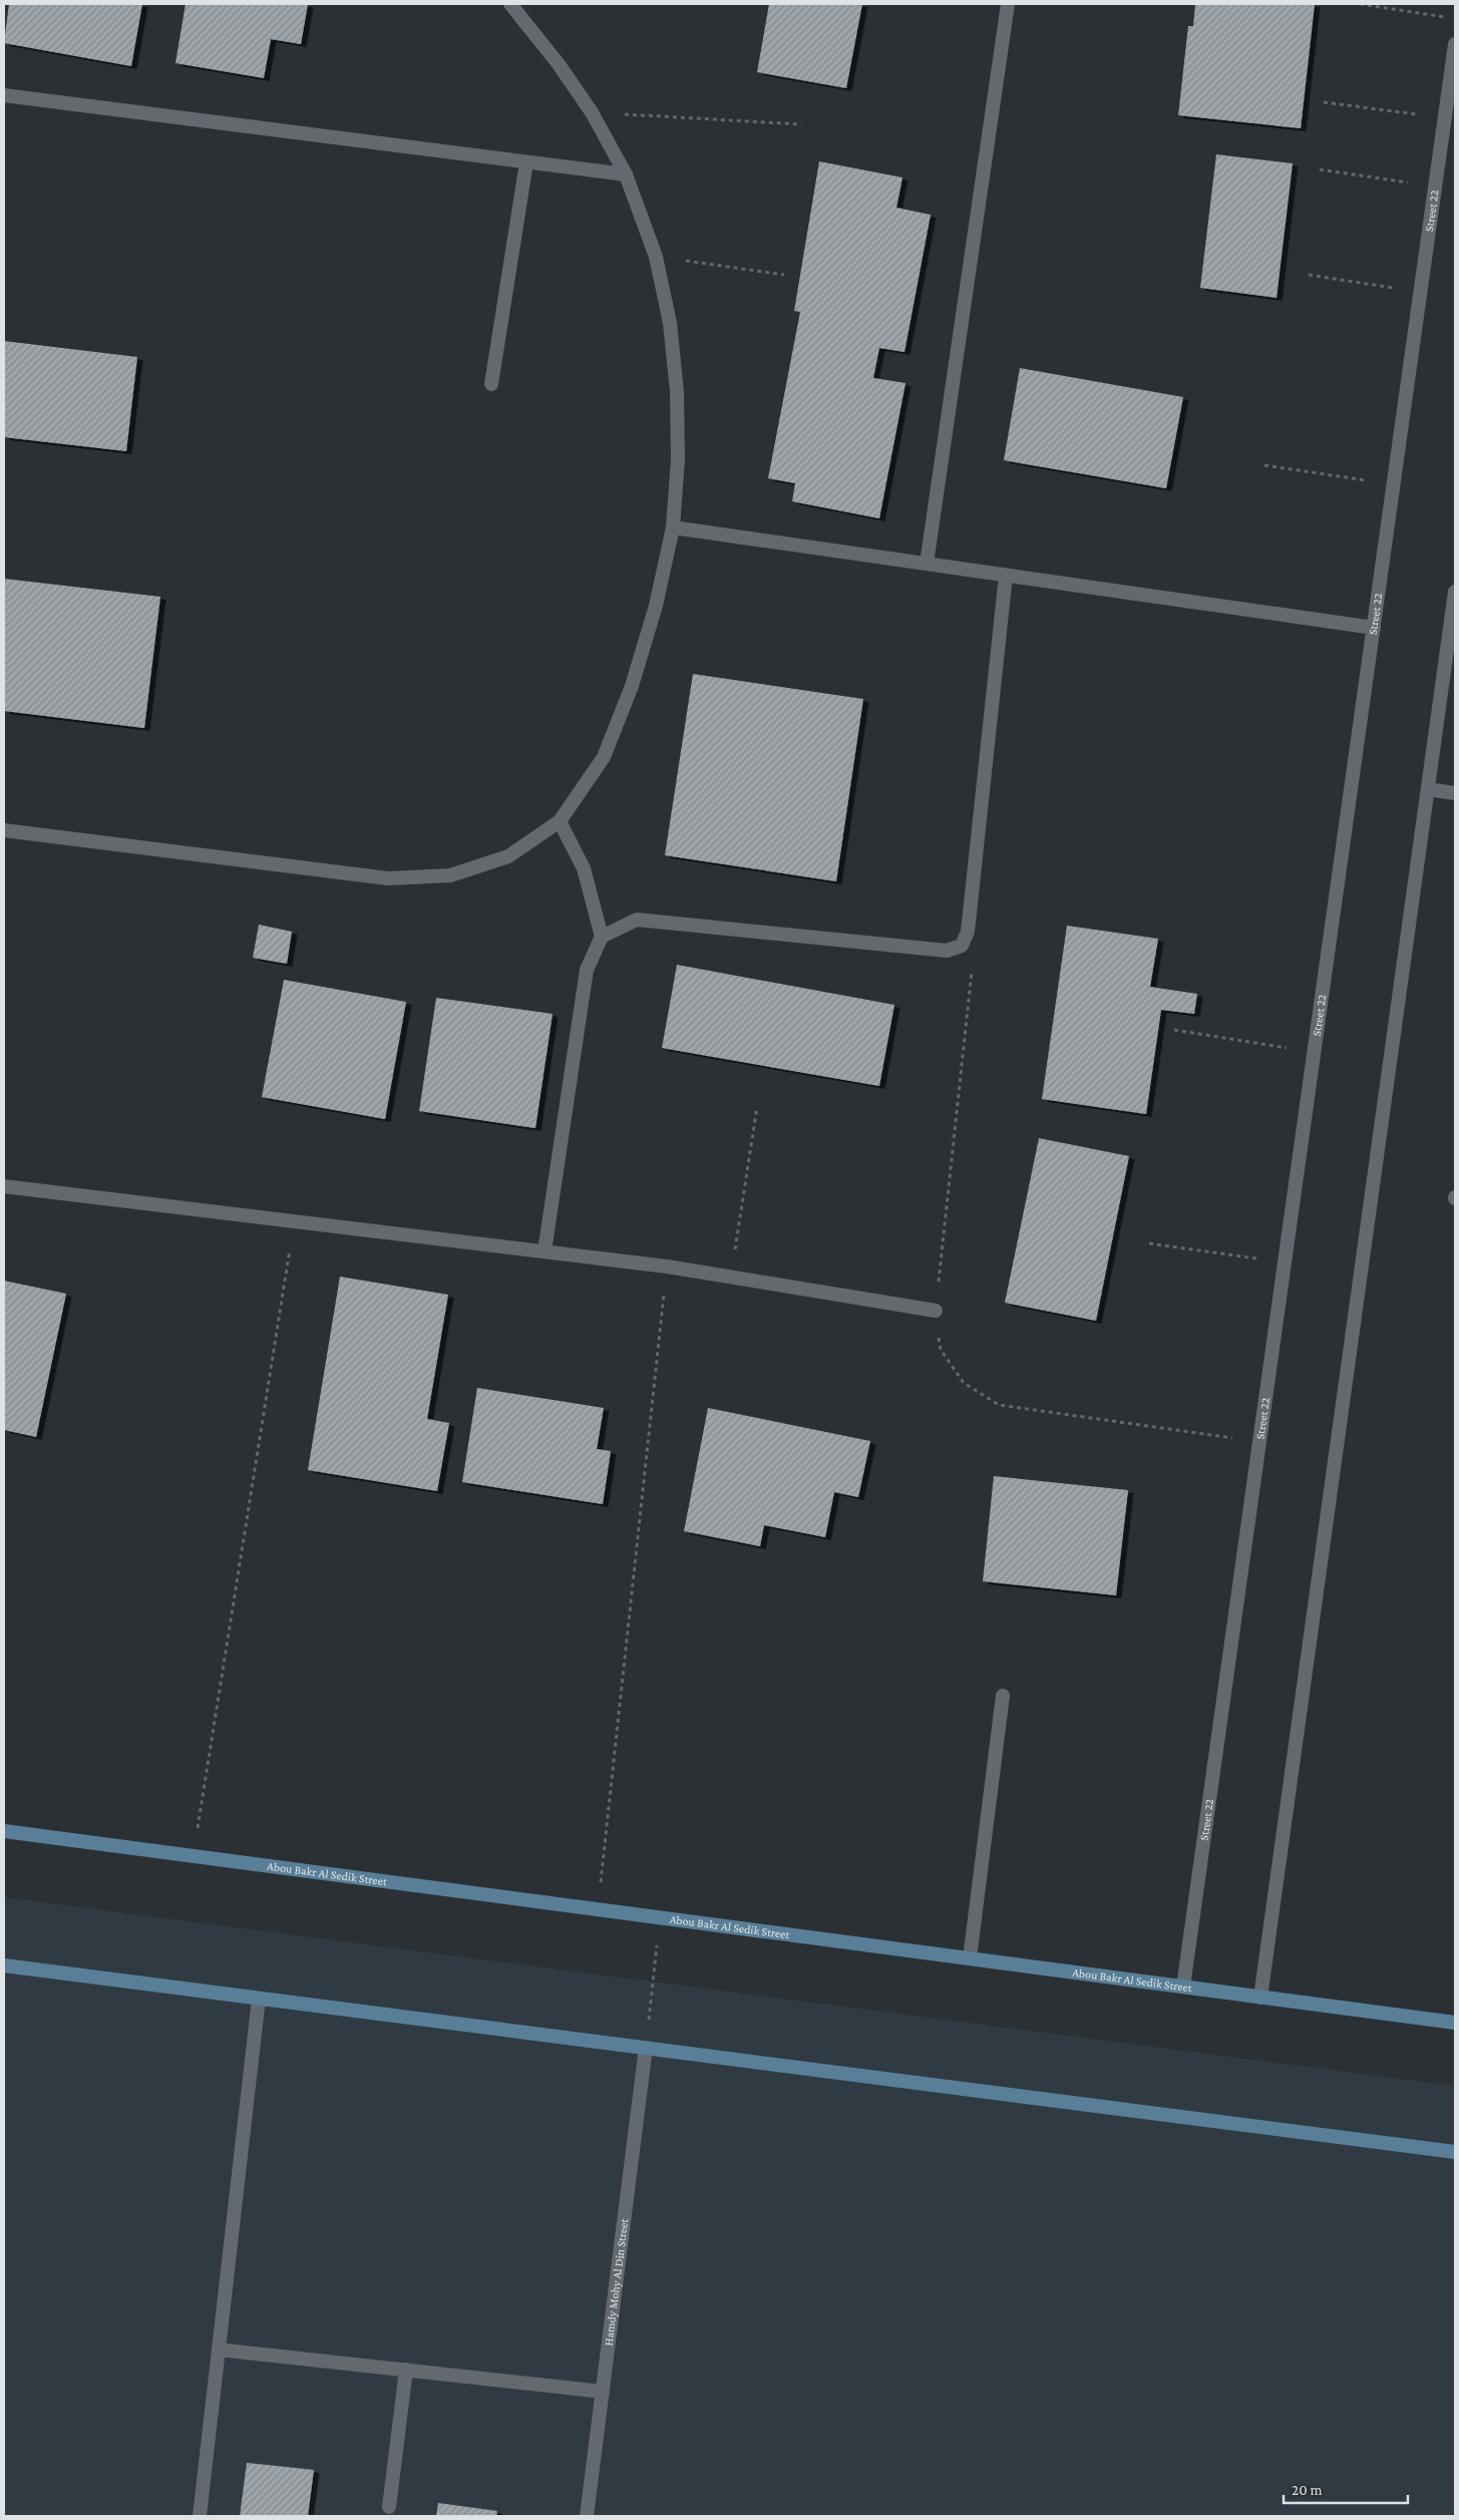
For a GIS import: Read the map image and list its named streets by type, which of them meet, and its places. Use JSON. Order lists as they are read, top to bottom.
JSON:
{
  "streets": {
    "main road": ["Abou Bakr Al Sedik Street"],
    "street": ["Street 22", "Hamdy Mohy Al Din Street"]
  },
  "crossings": [
    ["Street 22", "Abou Bakr Al Sedik Street"]
  ],
  "scale_bar": "20 m"
}
